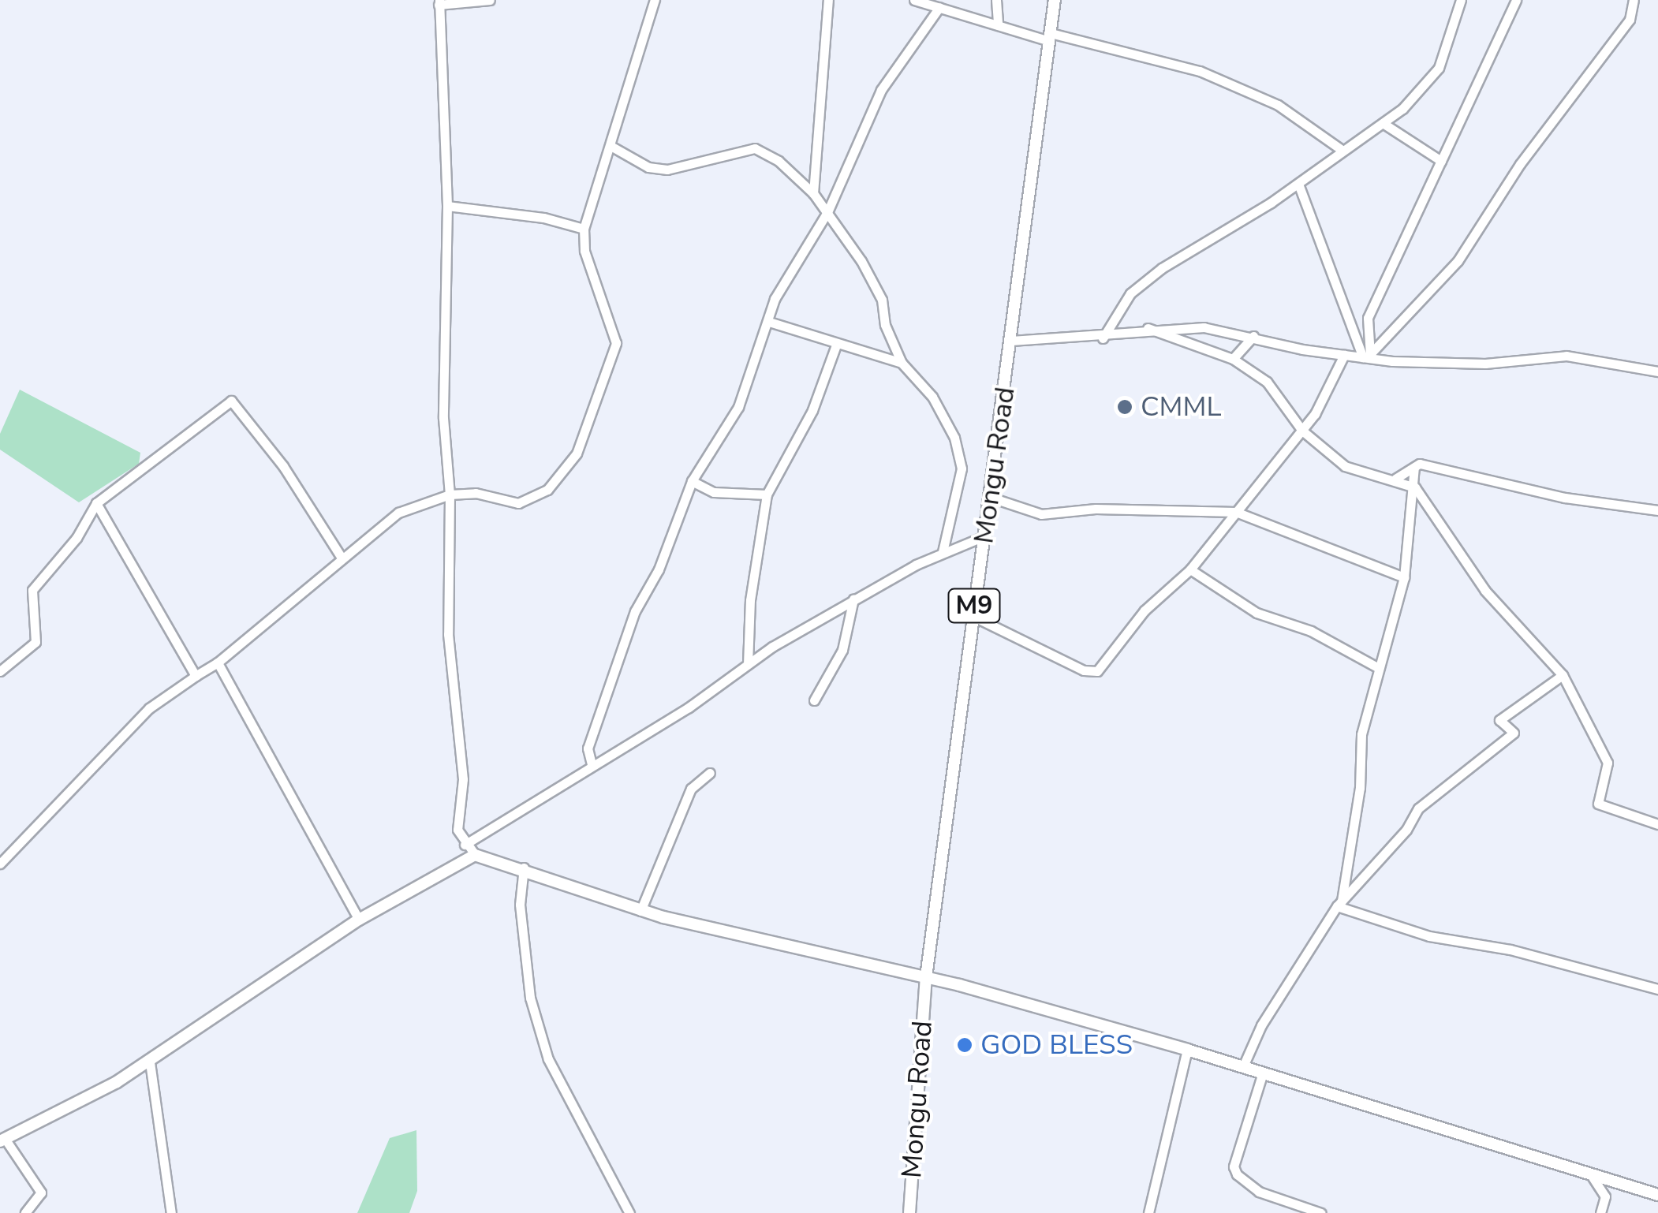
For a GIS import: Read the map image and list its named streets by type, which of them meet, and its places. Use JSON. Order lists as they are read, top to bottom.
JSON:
{
  "streets": {
    "main road": ["Mongu Road", "M9"]
  },
  "places": ["CMML", "GOD BLESS"]
}
